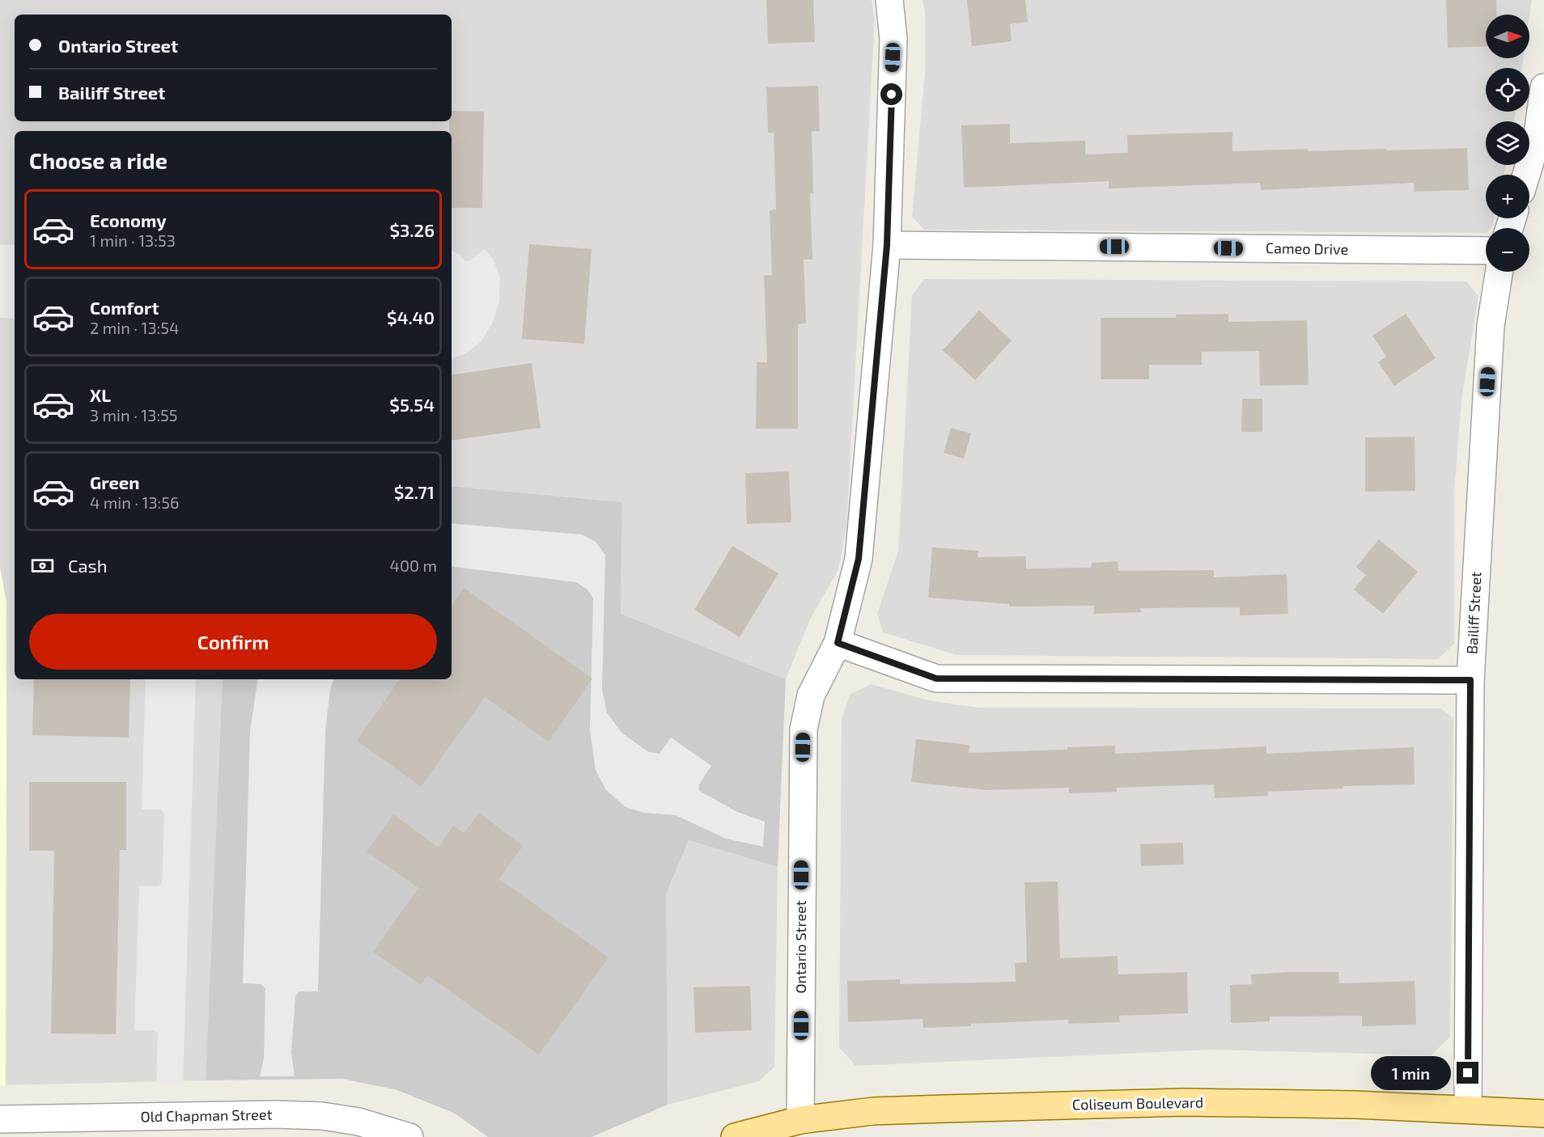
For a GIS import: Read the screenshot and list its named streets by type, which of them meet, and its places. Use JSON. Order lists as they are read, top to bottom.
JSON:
{
  "streets": {
    "main road": ["Coliseum Boulevard"],
    "street": [
      "Cameo Drive",
      "Bailiff Street",
      "Ontario Street",
      "Old Chapman Street"
    ]
  },
  "crossings": [
    ["Cameo Drive", "Ontario Street"],
    ["Bailiff Street", "Coliseum Boulevard"],
    ["Ontario Street", "Coliseum Boulevard"]
  ],
  "north": "right",
  "page": {
    "map_buttons": ["+", "−"],
    "banner": ["Ontario Street", "Bailiff Street"],
    "heading": "Choose a ride",
    "list": [
      {
        "name": "Economy",
        "note": "1 min · 13:53",
        "value": "$3.26"
      },
      {
        "name": "Comfort",
        "note": "2 min · 13:54",
        "value": "$4.40"
      },
      {
        "name": "XL",
        "note": "3 min · 13:55",
        "value": "$5.54"
      },
      {
        "name": "Green",
        "note": "4 min · 13:56",
        "value": "$2.71"
      }
    ],
    "pay": ["Cash", "400 m"],
    "buttons": "Confirm",
    "bubble": "1 min"
  }
}
